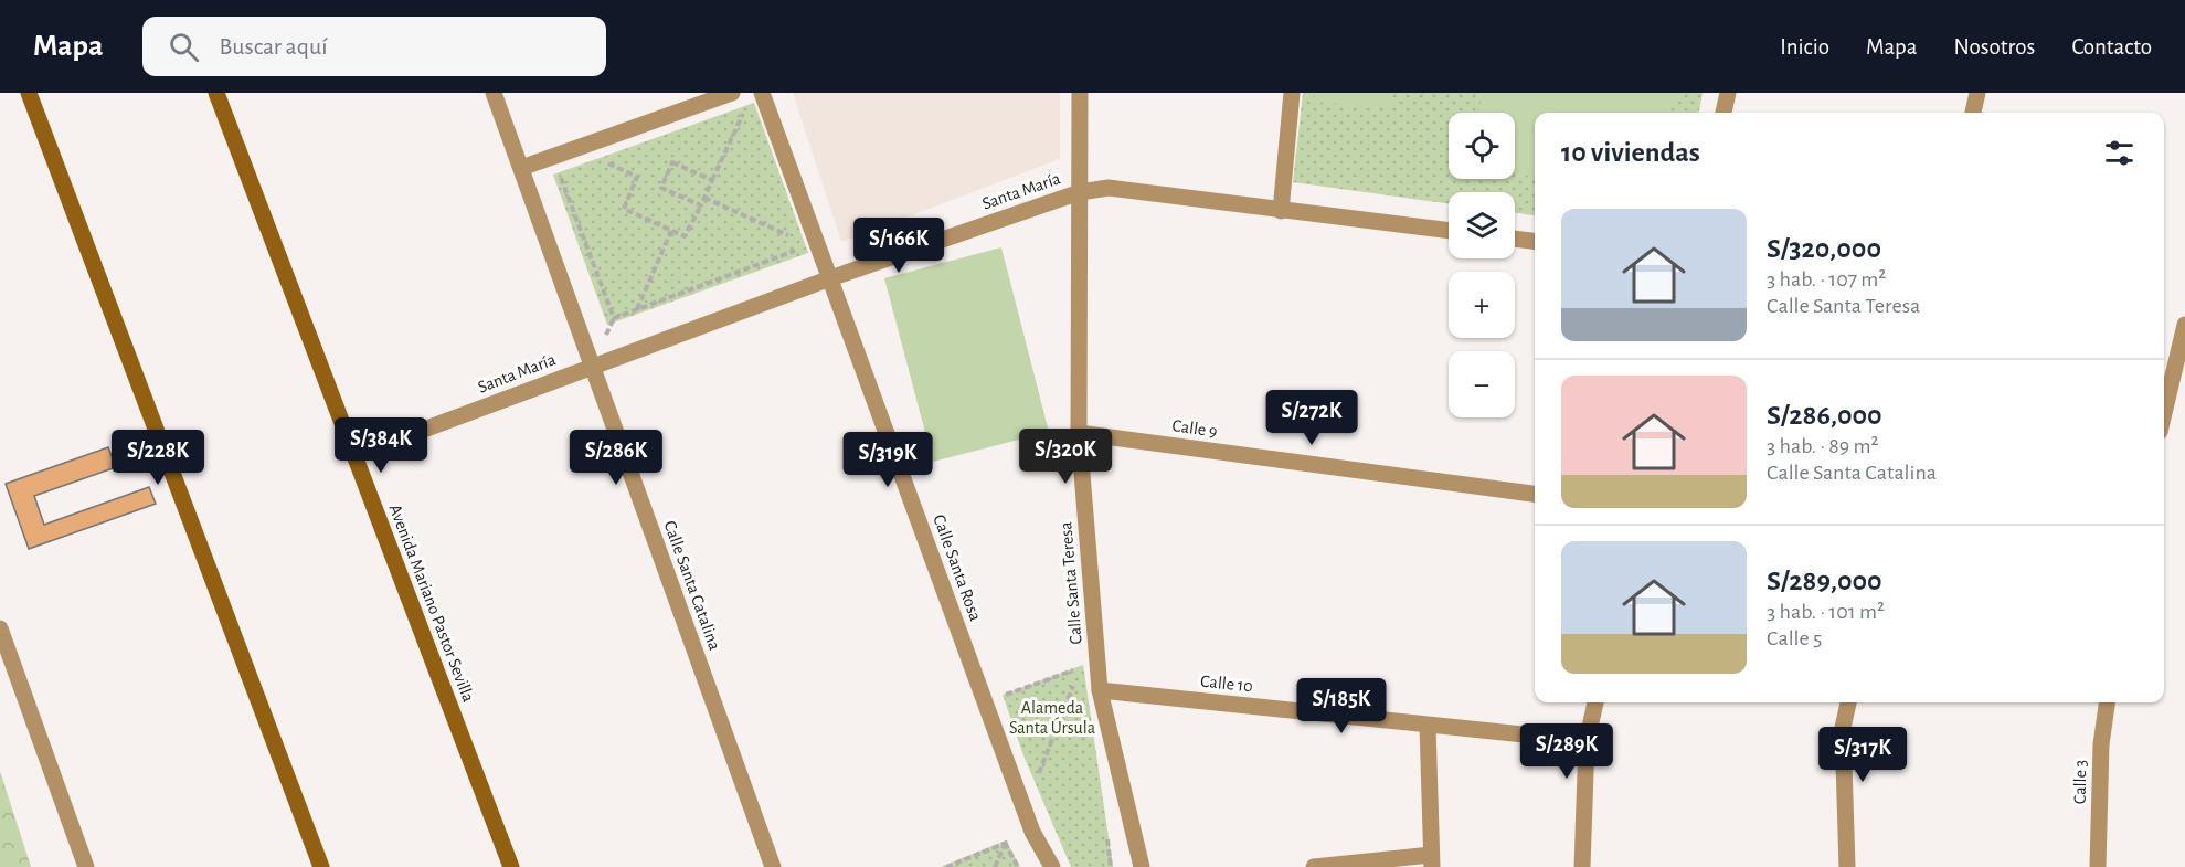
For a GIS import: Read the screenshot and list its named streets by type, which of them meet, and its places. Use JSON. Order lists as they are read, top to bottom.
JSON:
{
  "streets": {
    "main road": ["Avenida Mariano Pastor Sevilla"],
    "street": [
      "Santa María",
      "Calle 9",
      "Calle Santa Rosa",
      "Calle Santa Teresa",
      "Calle Santa Catalina",
      "Calle 10",
      "Calle 3"
    ]
  },
  "crossings": [
    ["Santa María", "Calle Santa Rosa"],
    ["Santa María", "Calle Santa Teresa"],
    ["Santa María", "Calle Santa Catalina"],
    ["Santa María", "Avenida Mariano Pastor Sevilla"],
    ["Calle 9", "Calle Santa Teresa"],
    ["Calle Santa Teresa", "Calle 10"]
  ],
  "parks": ["Alameda Santa Úrsula"],
  "page": {
    "header": "Mapa",
    "search": "Buscar aquí",
    "nav": [
      "Inicio",
      "Mapa",
      "Nosotros",
      "Contacto"
    ],
    "map_buttons": ["+", "−"],
    "heading": "10 viviendas",
    "list": [
      {
        "name": "S/320,000",
        "note": "3 hab. · 107 m² · Calle Santa Teresa"
      },
      {
        "name": "S/286,000",
        "note": "3 hab. · 89 m² · Calle Santa Catalina"
      },
      {
        "name": "S/289,000",
        "note": "3 hab. · 101 m² · Calle 5"
      }
    ],
    "price": [
      "S/166K",
      "S/272K",
      "S/384K",
      "S/320K",
      "S/228K",
      "S/286K",
      "S/319K",
      "S/185K",
      "S/289K",
      "S/317K"
    ]
  }
}
